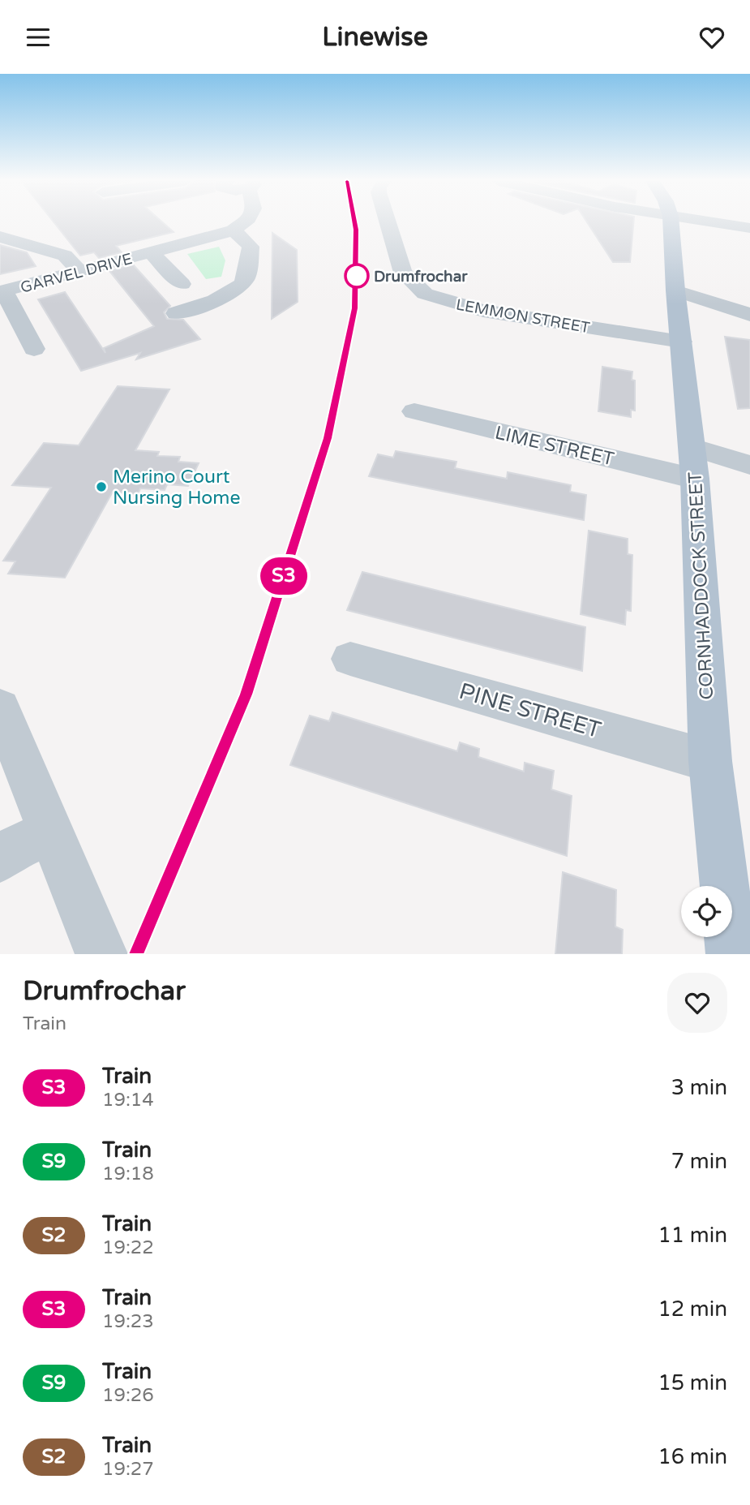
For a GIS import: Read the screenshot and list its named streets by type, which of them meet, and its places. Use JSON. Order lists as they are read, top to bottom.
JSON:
{
  "streets": {
    "main road": ["CORNHADDOCK STREET"],
    "street": [
      "GARVEL DRIVE",
      "LEMMON STREET",
      "LIME STREET",
      "PINE STREET"
    ]
  },
  "crossings": [
    ["LEMMON STREET", "CORNHADDOCK STREET"],
    ["LIME STREET", "CORNHADDOCK STREET"],
    ["CORNHADDOCK STREET", "PINE STREET"]
  ],
  "places": ["Drumfrochar", "Merino Court Nursing Home"],
  "page": {
    "header": "Linewise",
    "on_map": "S3",
    "heading": ["Drumfrochar", "Train"],
    "list": [
      {
        "mark": "S3",
        "name": "Train",
        "note": "19:14",
        "value": "3 min"
      },
      {
        "mark": "S9",
        "name": "Train",
        "note": "19:18",
        "value": "7 min"
      },
      {
        "mark": "S2",
        "name": "Train",
        "note": "19:22",
        "value": "11 min"
      },
      {
        "mark": "S3",
        "name": "Train",
        "note": "19:23",
        "value": "12 min"
      },
      {
        "mark": "S9",
        "name": "Train",
        "note": "19:26",
        "value": "15 min"
      },
      {
        "mark": "S2",
        "name": "Train",
        "note": "19:27",
        "value": "16 min"
      }
    ]
  }
}
